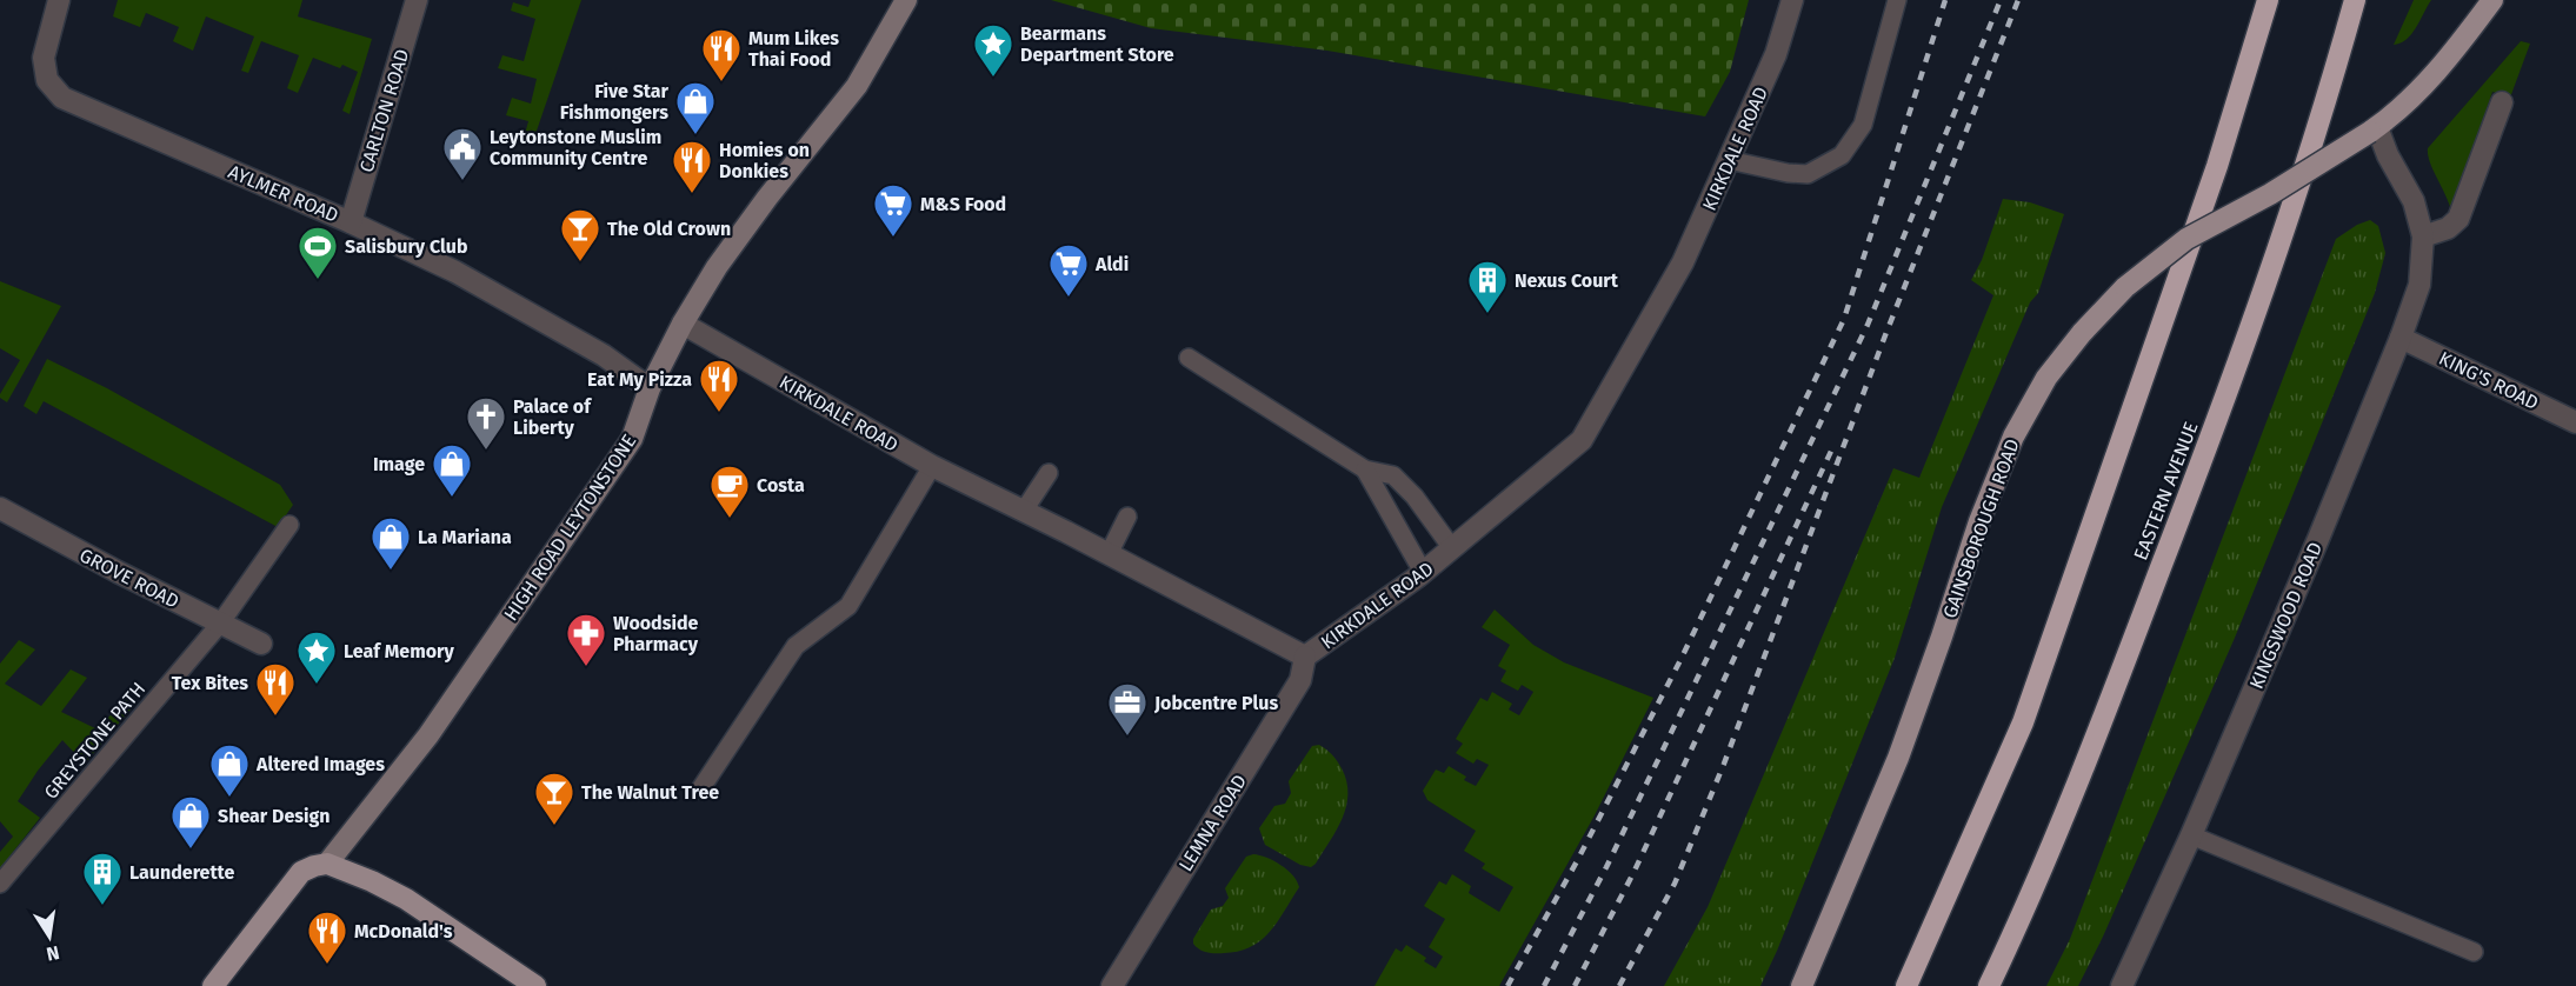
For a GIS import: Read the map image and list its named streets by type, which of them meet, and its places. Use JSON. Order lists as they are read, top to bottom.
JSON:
{
  "streets": {
    "highway": ["EASTERN AVENUE"],
    "main road": ["HIGH ROAD LEYTONSTONE", "GAINSBOROUGH ROAD"],
    "street": [
      "CARLTON ROAD",
      "KIRKDALE ROAD",
      "AYLMER ROAD",
      "KING'S ROAD",
      "GROVE ROAD",
      "KINGSWOOD ROAD",
      "LEMNA ROAD"
    ],
    "lane": ["GREYSTONE PATH"]
  },
  "crossings": [
    ["CARLTON ROAD", "AYLMER ROAD"],
    ["KIRKDALE ROAD", "HIGH ROAD LEYTONSTONE"],
    ["KIRKDALE ROAD", "LEMNA ROAD"],
    ["AYLMER ROAD", "HIGH ROAD LEYTONSTONE"],
    ["KING'S ROAD", "KINGSWOOD ROAD"],
    ["GAINSBOROUGH ROAD", "KINGSWOOD ROAD"],
    ["GROVE ROAD", "GREYSTONE PATH"]
  ],
  "places": {
    "place": ["Bearmans Department Store", "Leaf Memory"],
    "restaurant": [
      "Mum Likes Thai Food",
      "Homies on Donkies",
      "Eat My Pizza",
      "Tex Bites",
      "McDonald's"
    ],
    "shop": [
      "Five Star Fishmongers",
      "Image",
      "La Mariana",
      "Altered Images",
      "Shear Design"
    ],
    "public building": ["Leytonstone Muslim Community Centre"],
    "supermarket": ["M&S Food", "Aldi"],
    "bar": ["The Old Crown", "The Walnut Tree"],
    "sports": ["Salisbury Club"],
    "building": ["Nexus Court", "Launderette"],
    "church": ["Palace of Liberty"],
    "cafe": ["Costa"],
    "pharmacy": ["Woodside Pharmacy"],
    "office": ["Jobcentre Plus"]
  },
  "north": "bottom"
}
